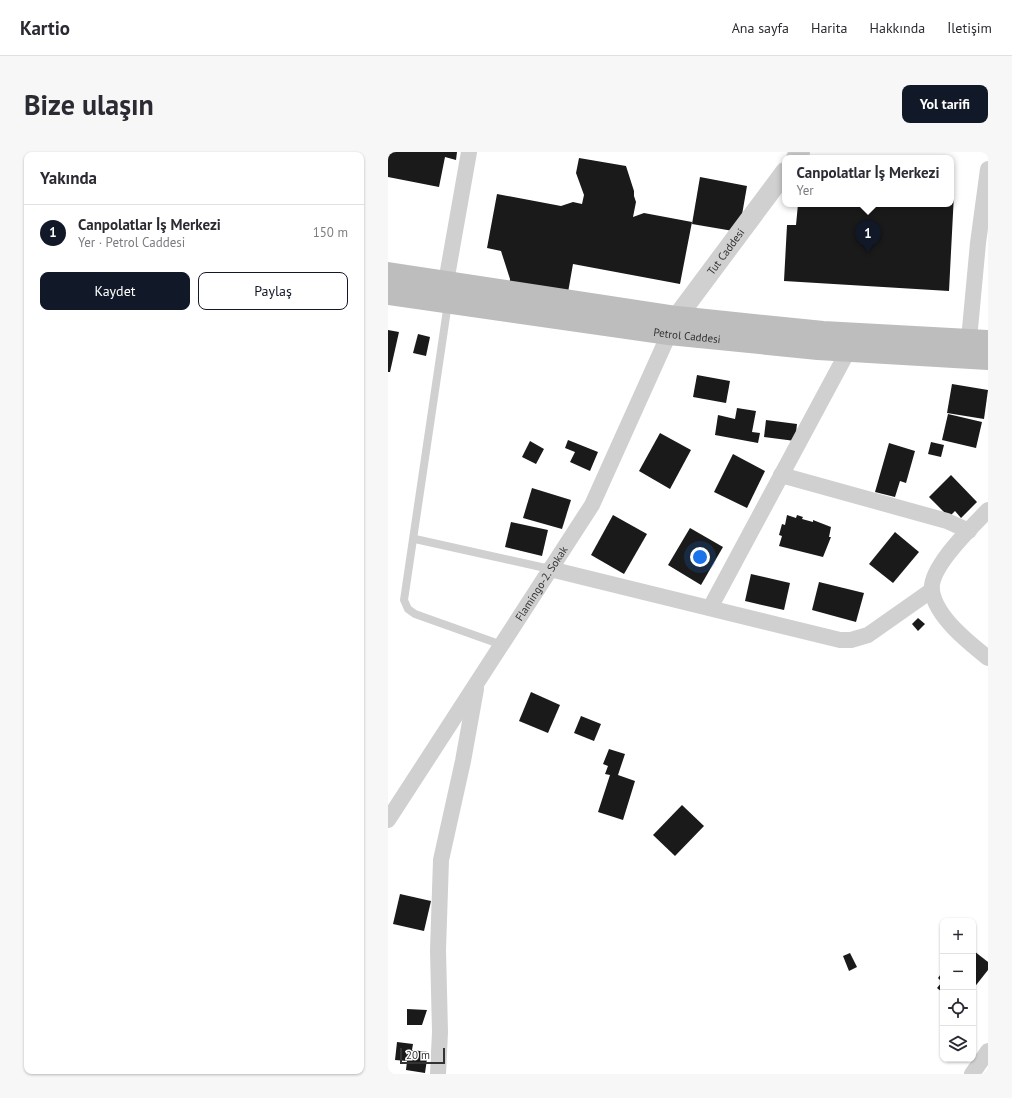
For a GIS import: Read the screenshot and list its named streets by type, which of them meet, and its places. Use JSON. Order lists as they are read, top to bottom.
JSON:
{
  "streets": {
    "main road": ["Petrol Caddesi"],
    "street": ["Tut Caddesi", "Flamingo-2. Sokak"]
  },
  "crossings": [
    ["Tut Caddesi", "Petrol Caddesi"],
    ["Tut Caddesi", "Flamingo-2. Sokak"],
    ["Petrol Caddesi", "Flamingo-2. Sokak"]
  ],
  "scale_bar": "20 m",
  "page": {
    "header": "Kartio",
    "nav": [
      "Ana sayfa",
      "Harita",
      "Hakkında",
      "İletişim"
    ],
    "buttons": [
      "Yol tarifi",
      ["Kaydet", "Paylaş"]
    ],
    "title": "Bize ulaşın",
    "heading": "Yakında",
    "popup": ["Canpolatlar İş Merkezi", "Yer"],
    "list": [
      {
        "mark": "1",
        "name": "Canpolatlar İş Merkezi",
        "note": "Yer · Petrol Caddesi",
        "value": "150 m"
      }
    ],
    "pins": "1",
    "map_buttons": ["+", "−"],
    "scale": "20 m"
  }
}
